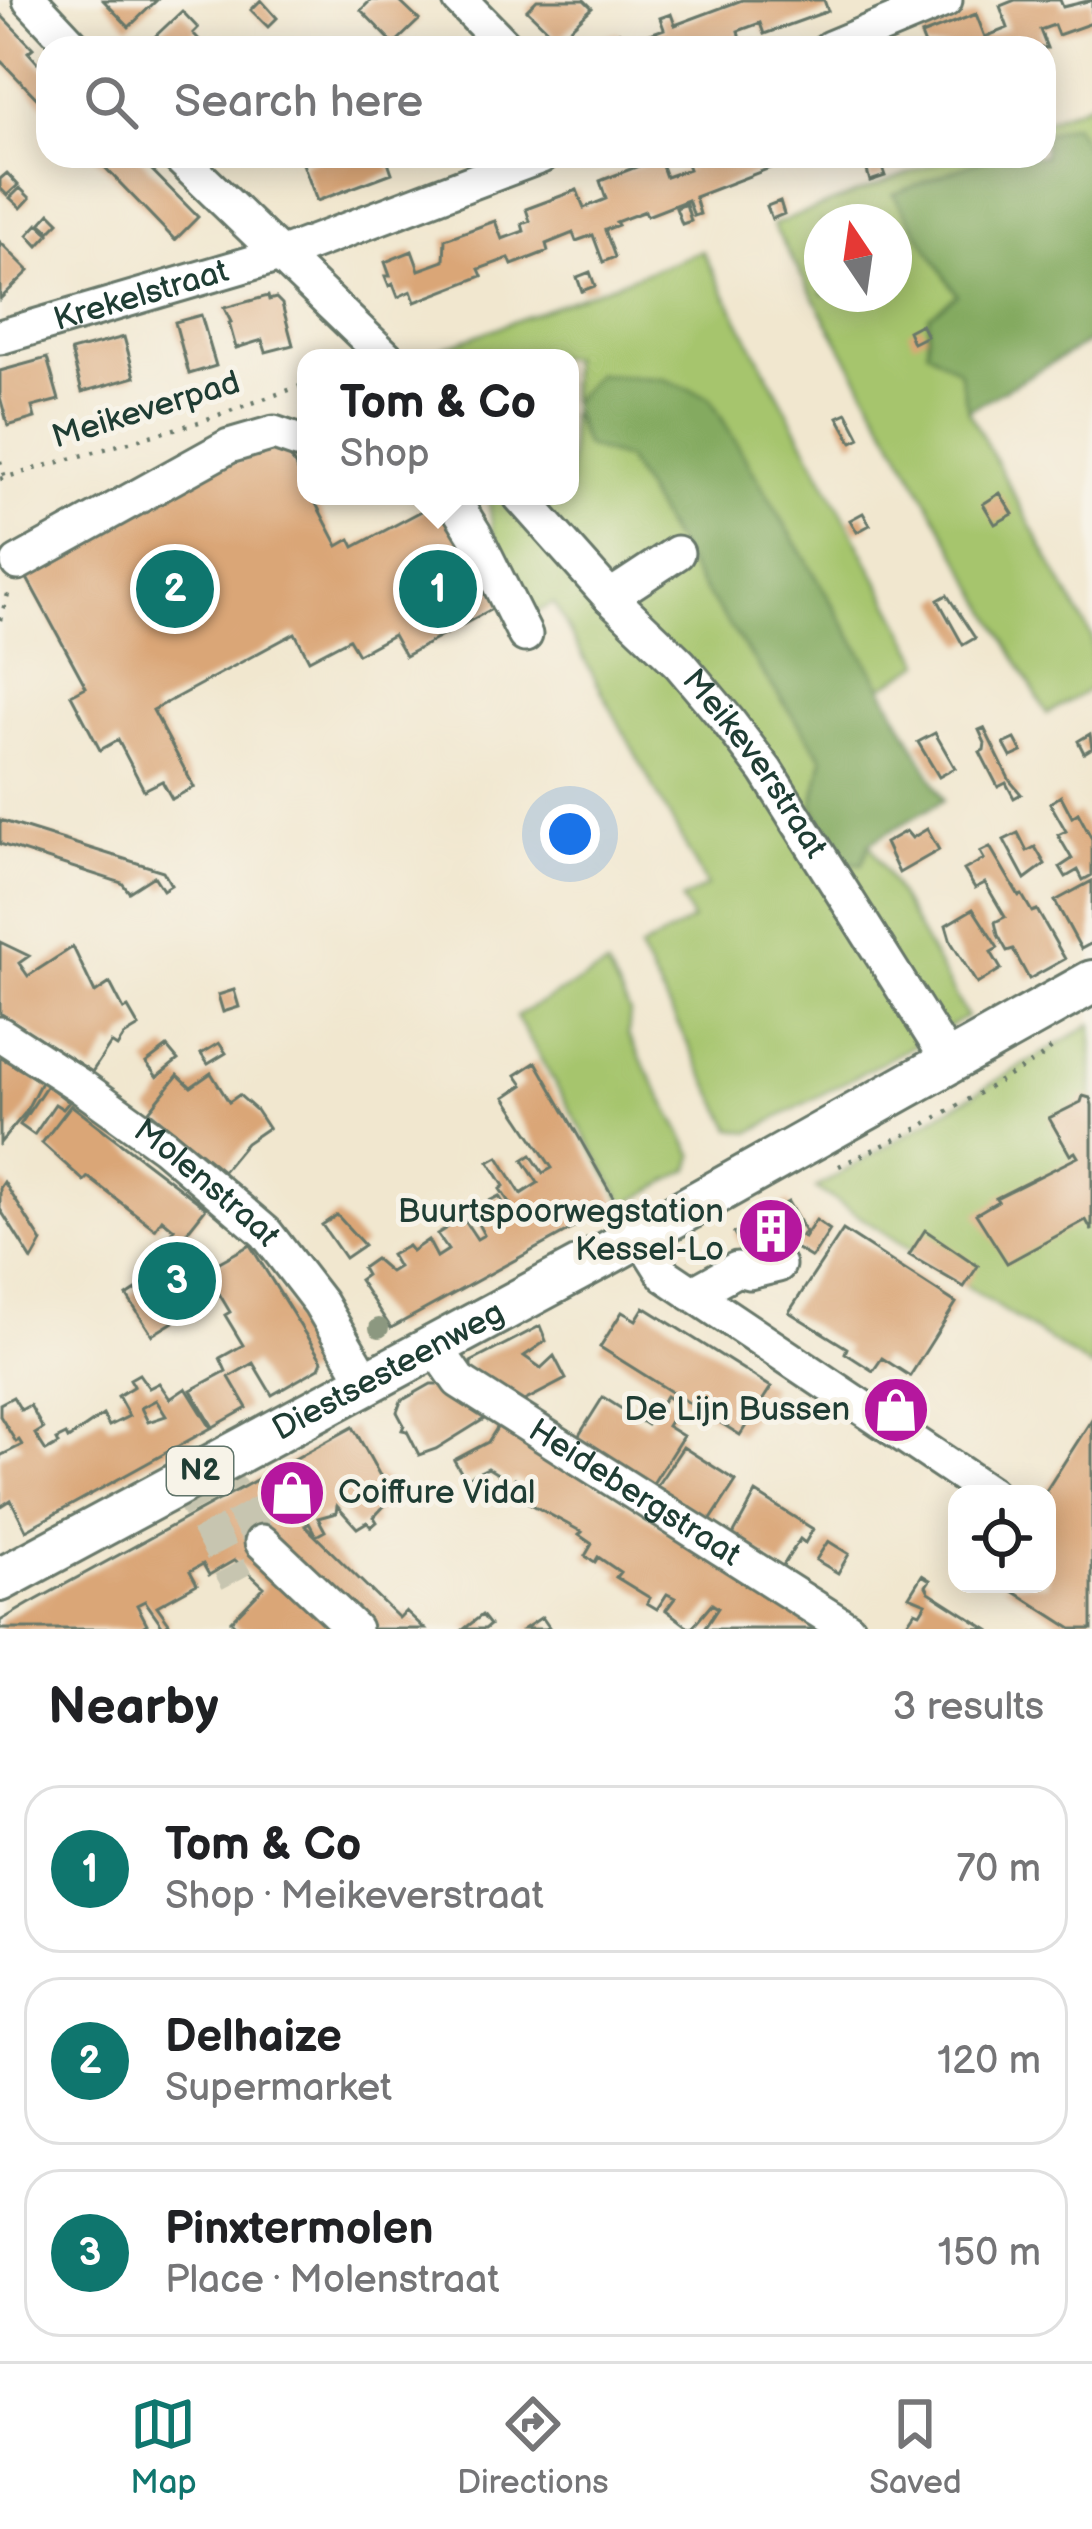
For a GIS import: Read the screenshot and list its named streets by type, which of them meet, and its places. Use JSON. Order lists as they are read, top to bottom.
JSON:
{
  "streets": {
    "main road": ["Diestsesteenweg", "N2"],
    "street": [
      "Krekelstraat",
      "Meikeverstraat",
      "Molenstraat",
      "Heidebergstraat"
    ],
    "path": ["Meikeverpad"]
  },
  "crossings": [
    ["Meikeverstraat", "Diestsesteenweg"],
    ["Molenstraat", "Diestsesteenweg"],
    ["Diestsesteenweg", "Heidebergstraat"]
  ],
  "places": {
    "building": ["Buurtspoorwegstation Kessel-Lo"],
    "shop": ["De Lijn Bussen", "Coiffure Vidal"]
  },
  "north": "top",
  "page": {
    "search": "Search here",
    "popup": ["Tom & Co", "Shop"],
    "pins": ["1", "2", "3"],
    "heading": ["Nearby", "3 results"],
    "list": [
      {
        "mark": "1",
        "name": "Tom & Co",
        "note": "Shop · Meikeverstraat",
        "value": "70 m"
      },
      {
        "mark": "2",
        "name": "Delhaize",
        "note": "Supermarket",
        "value": "120 m"
      },
      {
        "mark": "3",
        "name": "Pinxtermolen",
        "note": "Place · Molenstraat",
        "value": "150 m"
      }
    ],
    "nav": ["Map", "Directions", "Saved"]
  }
}
